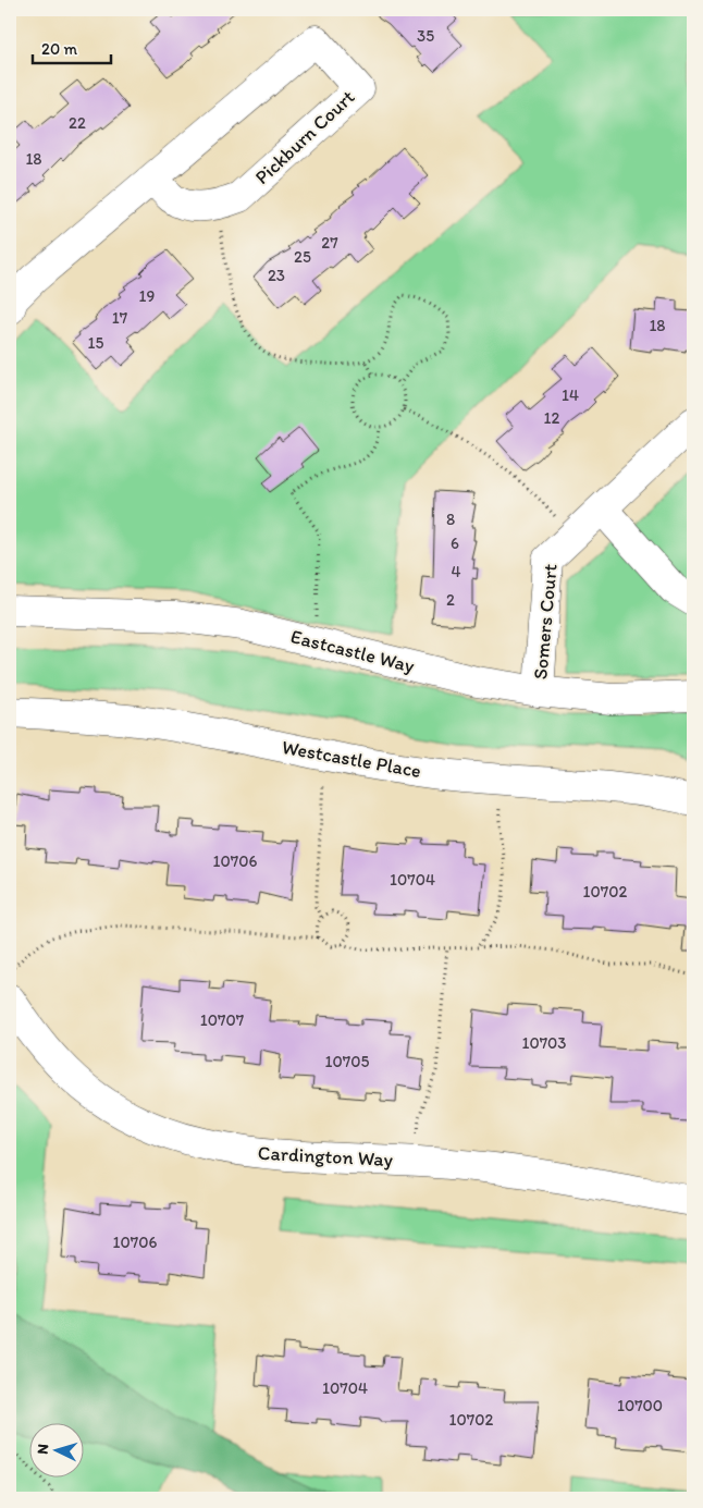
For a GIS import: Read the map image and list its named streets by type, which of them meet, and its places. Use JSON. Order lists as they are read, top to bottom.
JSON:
{
  "streets": {
    "street": [
      "Pickburn Court",
      "Somers Court",
      "Eastcastle Way",
      "Westcastle Place",
      "Cardington Way"
    ]
  },
  "crossings": [
    ["Somers Court", "Eastcastle Way"]
  ],
  "house_numbers": [
    "35",
    "22",
    "18",
    "27",
    "25",
    "23",
    "19",
    "17",
    "18",
    "15",
    "14",
    "12",
    "8",
    "6",
    "4",
    "2",
    "10706",
    "10704",
    "10702",
    "10707",
    "10703",
    "10705",
    "10706",
    "10704",
    "10700",
    "10702"
  ],
  "scale_bar": "20 m",
  "north": "left"
}
